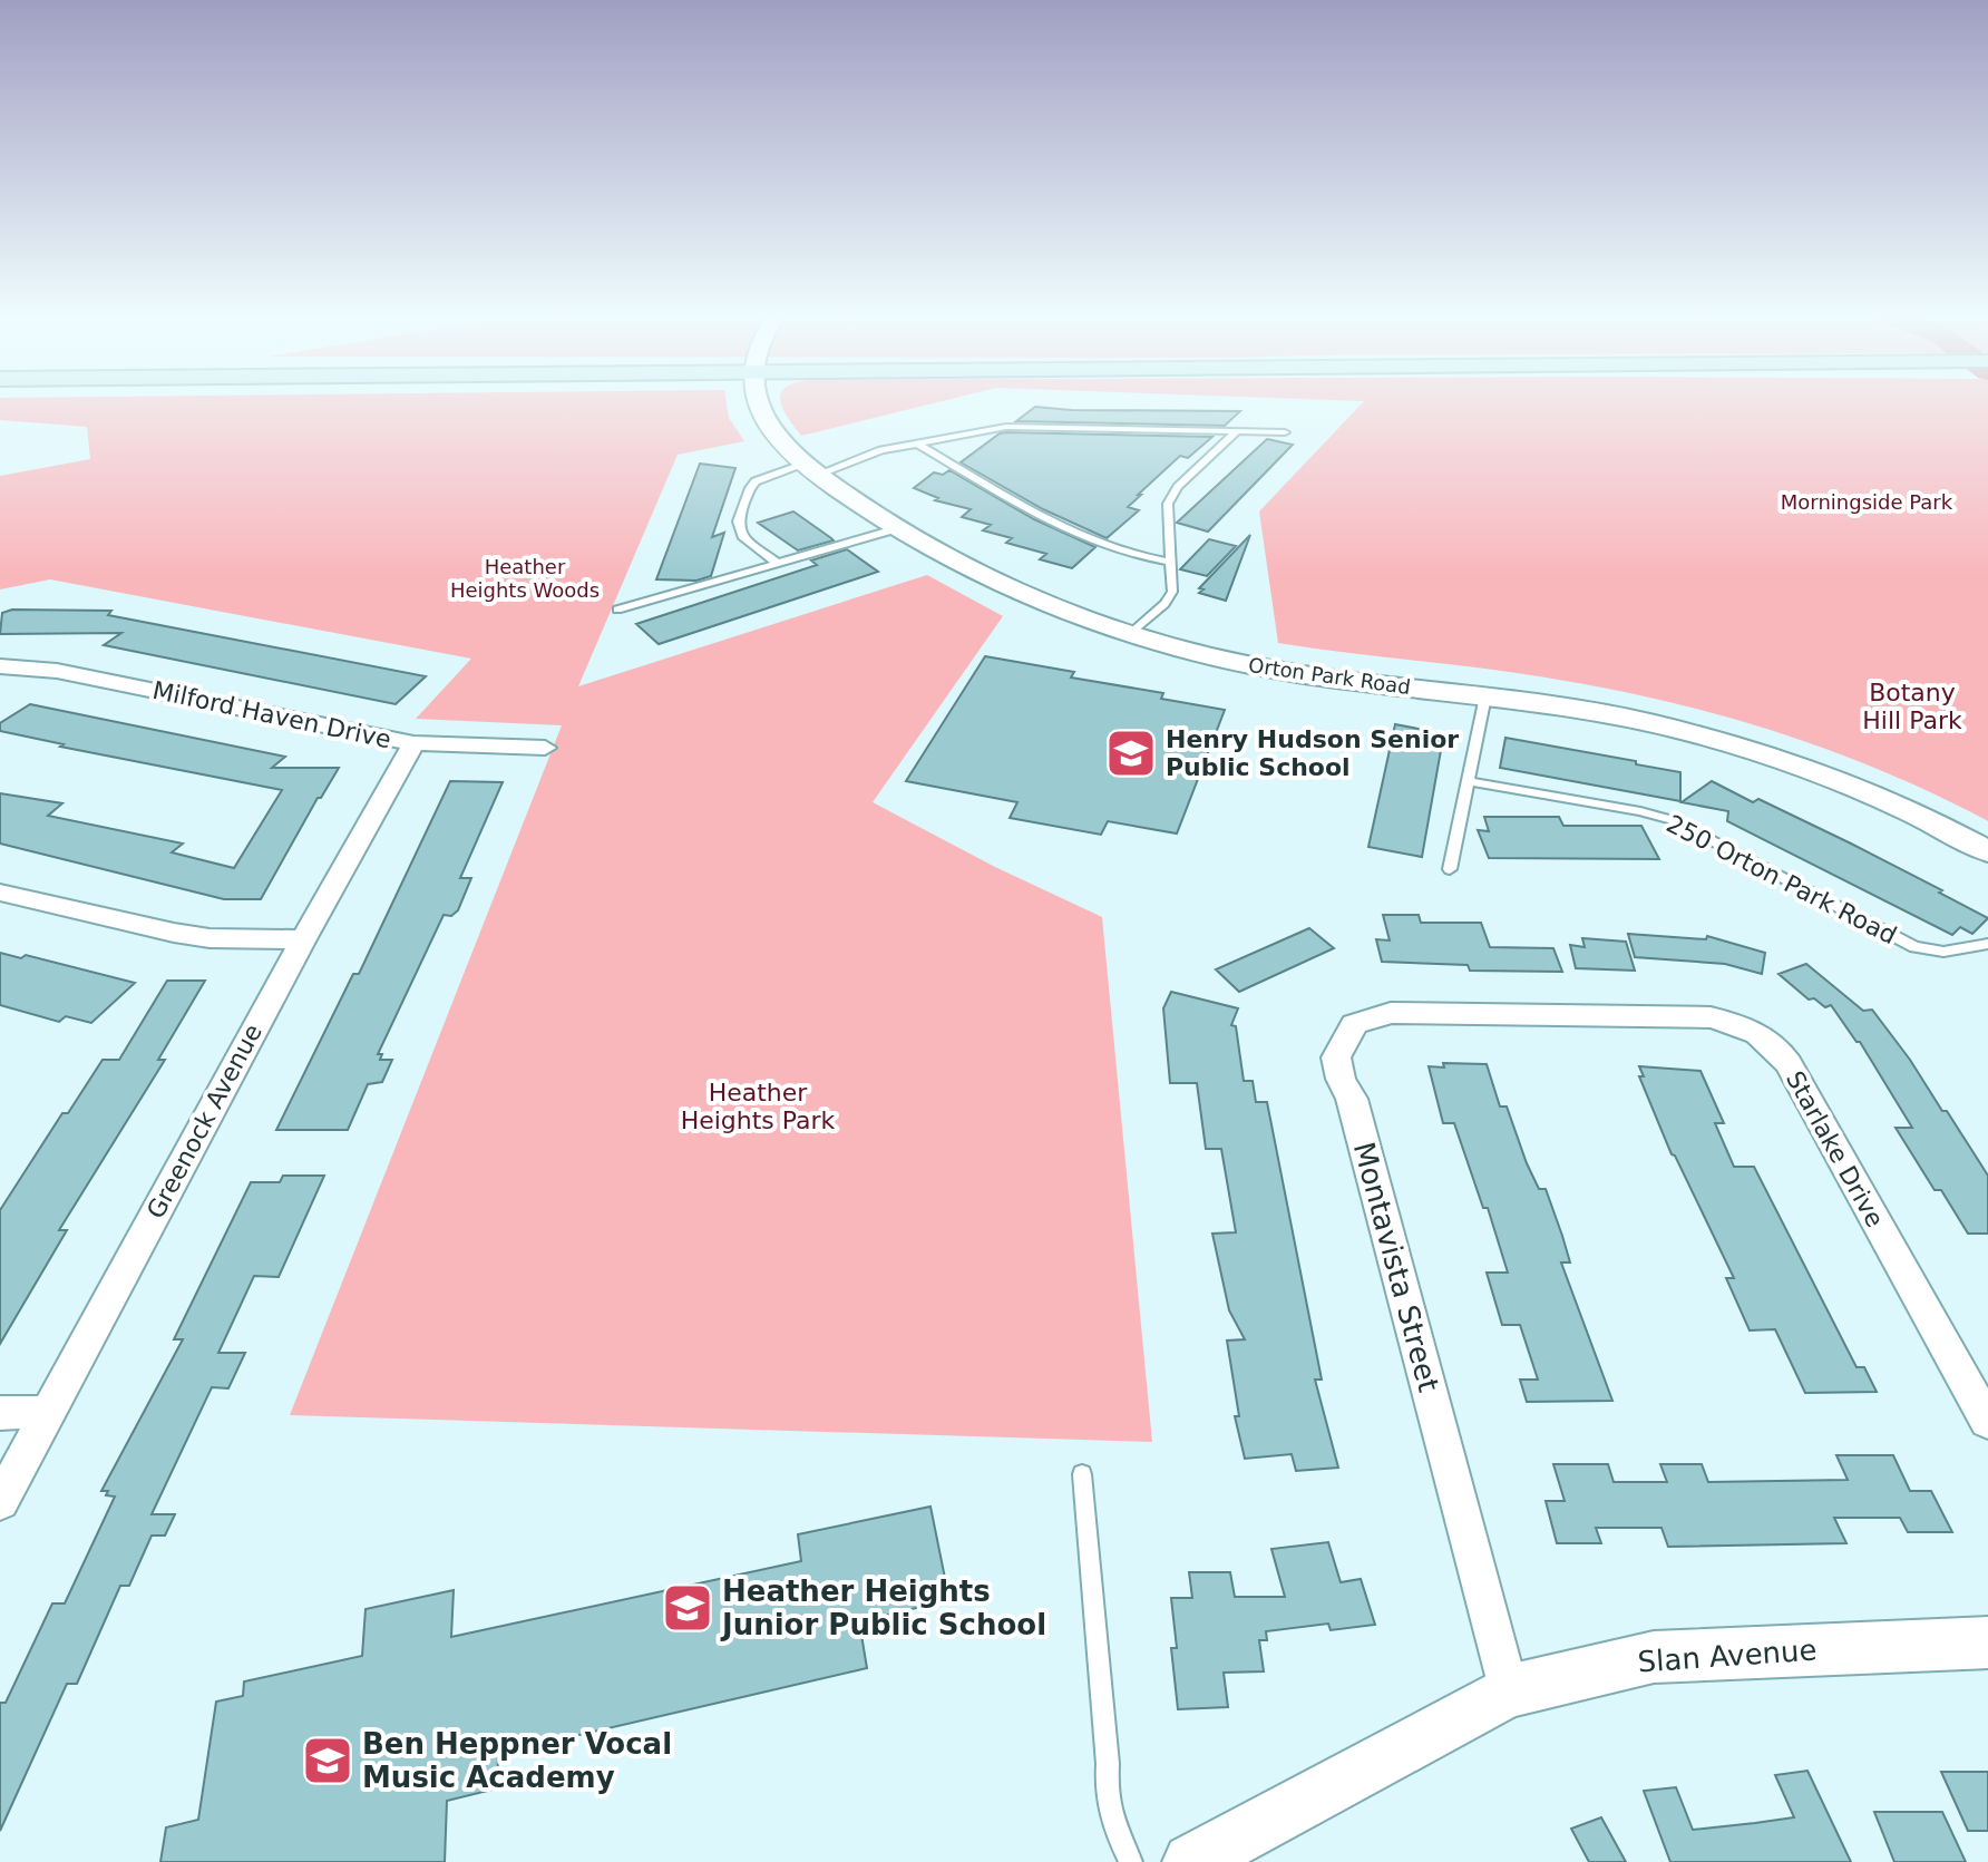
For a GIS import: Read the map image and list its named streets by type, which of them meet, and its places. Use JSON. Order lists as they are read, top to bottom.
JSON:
{
  "streets": {
    "street": [
      "Orton Park Road",
      "Milford Haven Drive",
      "Greenock Avenue",
      "Starlake Drive",
      "Montavista Street",
      "Slan Avenue"
    ],
    "lane": ["250 Orton Park Road"]
  },
  "crossings": [
    ["Milford Haven Drive", "Greenock Avenue"],
    ["Starlake Drive", "Montavista Street"],
    ["Montavista Street", "Slan Avenue"]
  ],
  "parks": [
    "Morningside Park",
    "Heather Heights Woods",
    "Botany Hill Park",
    "Heather Heights Park"
  ],
  "places": {
    "school or university": ["Henry Hudson Senior Public School", "Heather Heights Junior Public School", "Ben Heppner Vocal Music Academy"]
  }
}
